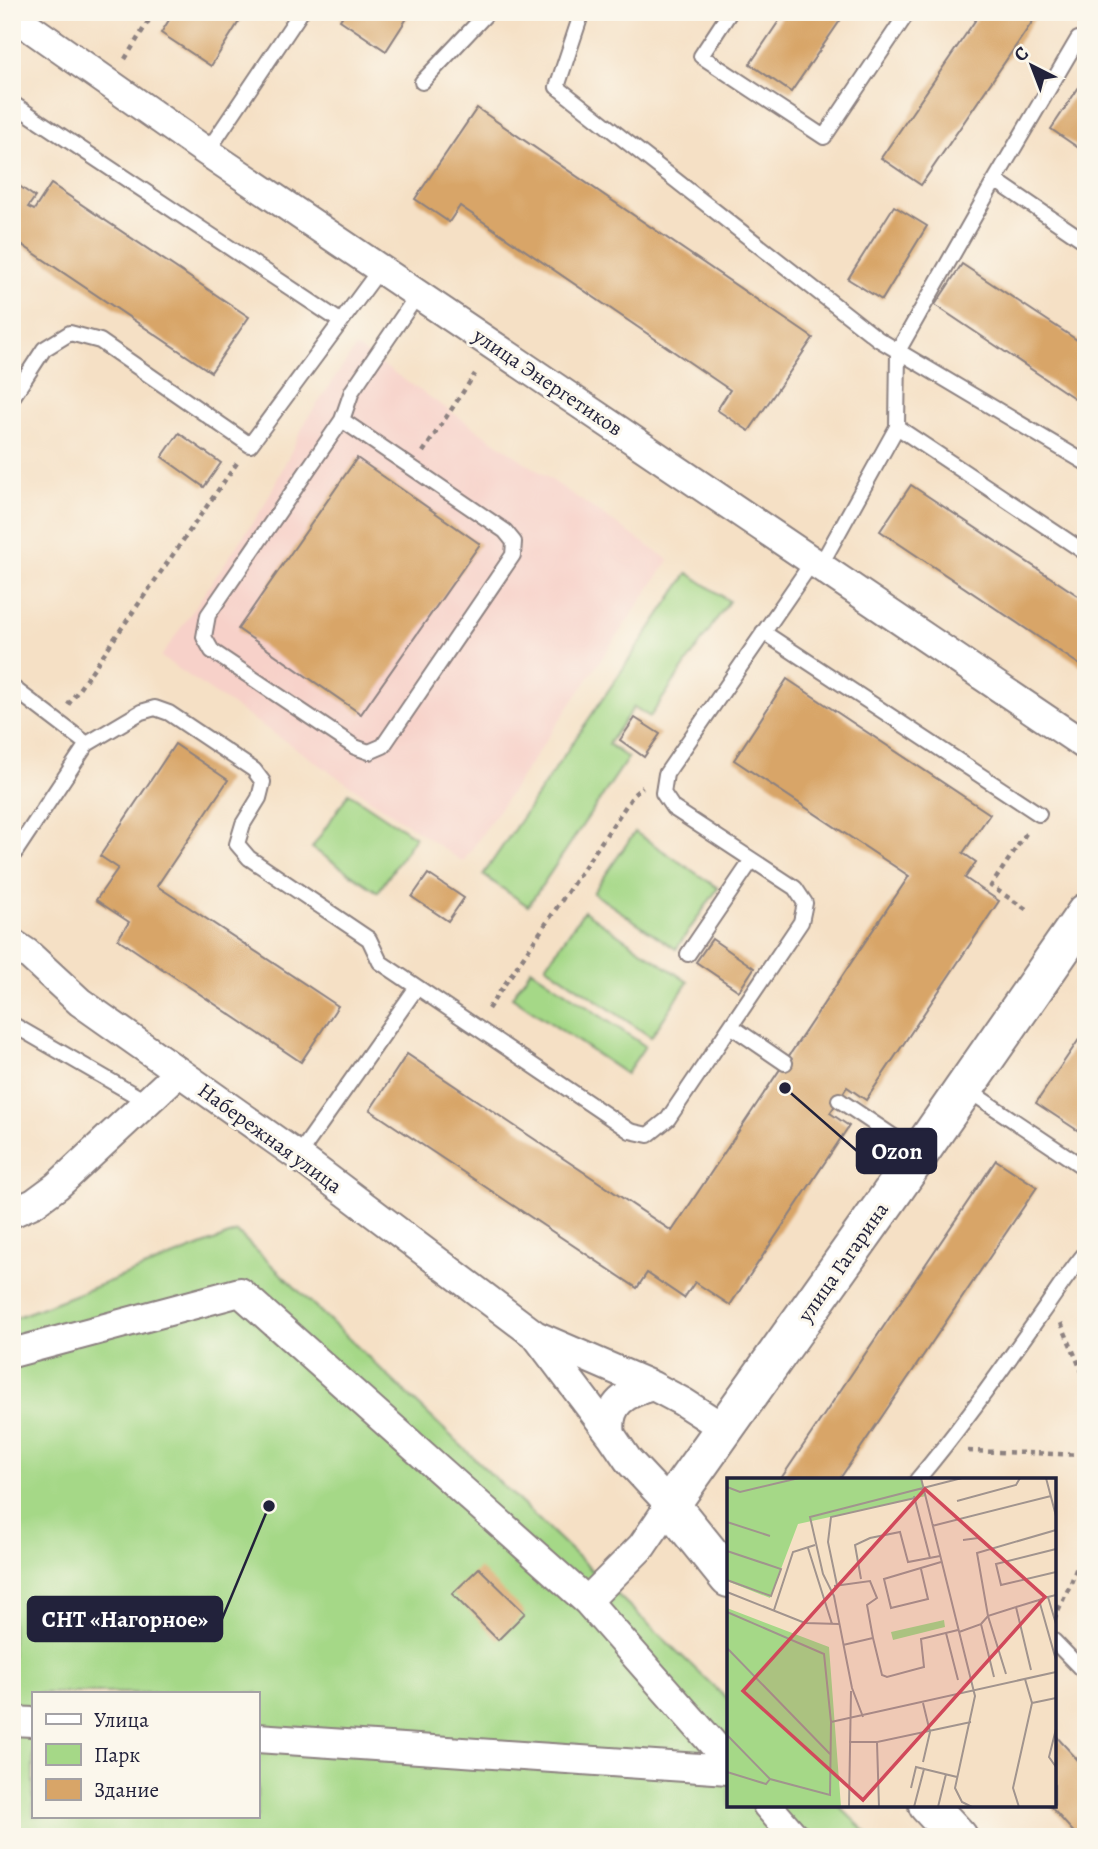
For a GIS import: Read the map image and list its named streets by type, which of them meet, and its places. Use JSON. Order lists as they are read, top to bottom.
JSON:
{
  "streets": {
    "street": ["улица Энергетиков", "Набережная улица", "улица Гагарина"]
  },
  "crossings": [
    ["Набережная улица", "улица Гагарина"]
  ],
  "places": ["Ozon", "СНТ «Нагорное»"],
  "legend": ["Улица", "Парк", "Здание"],
  "north": "top left"
}
